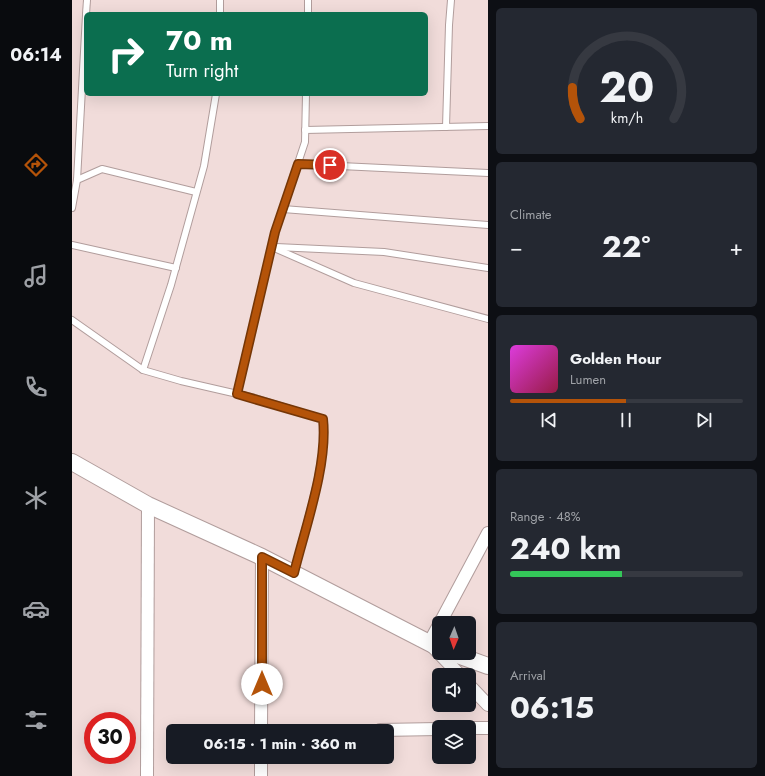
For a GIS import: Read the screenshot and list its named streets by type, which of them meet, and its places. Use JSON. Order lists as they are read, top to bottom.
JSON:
{
  "north": "bottom",
  "page": {
    "tabs": "06:14",
    "turn": ["70 m", "Turn right"],
    "tile": [
      "Climate",
      ["Range · 48%", "240 km"],
      ["Arrival", "06:15"]
    ],
    "heat": ["−", "22°", "+"],
    "song": ["Golden Hour", "Lumen"],
    "limit": "30",
    "trip": "06:15 · 1 min · 360 m",
    "gauge": ["20", "km/h"]
  }
}
